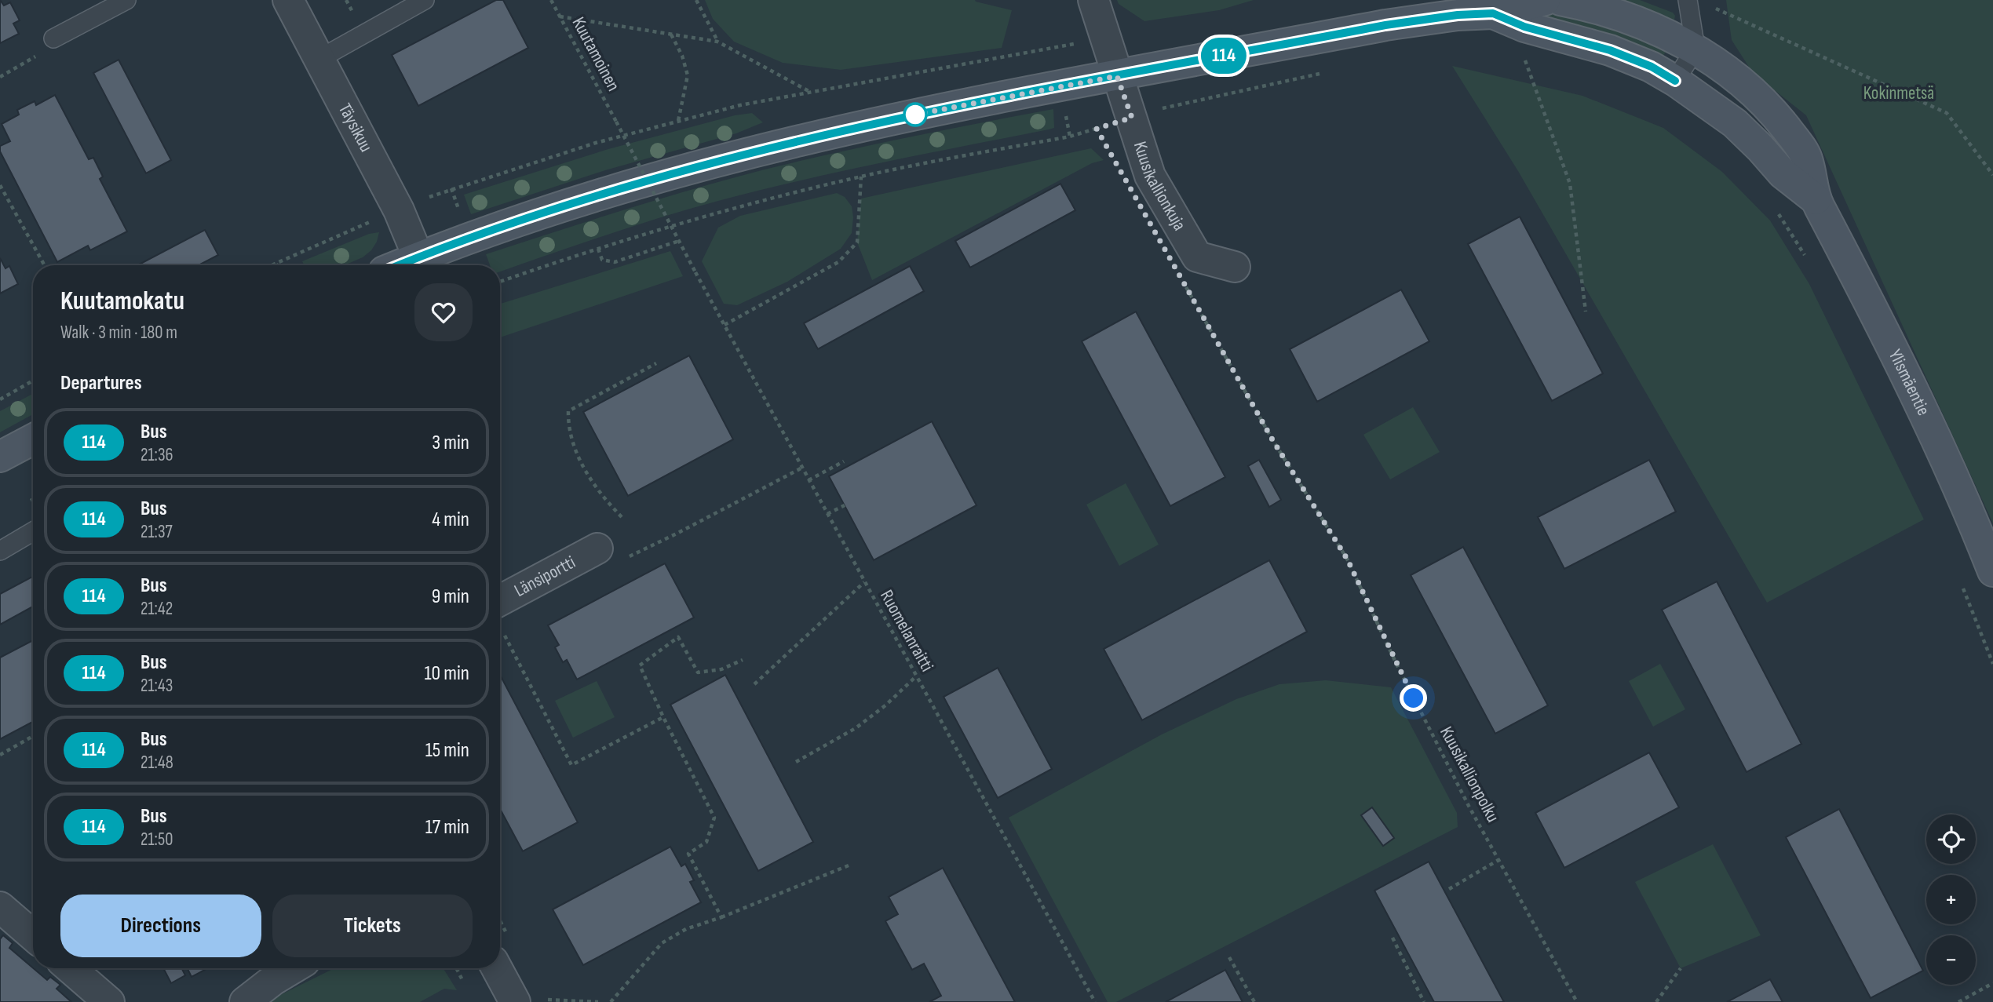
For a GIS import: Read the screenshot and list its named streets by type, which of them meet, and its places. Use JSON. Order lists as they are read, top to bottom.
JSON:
{
  "streets": {
    "main road": ["Ylismäentie"],
    "street": ["Täysikuu", "Kuusikallionkuja", "Länsiportti"],
    "path": ["Kuutamoinen", "Ruomelanraitti", "Kuusikallionpolku"]
  },
  "crossings": [
    ["Kuutamoinen", "Ruomelanraitti"],
    ["Kuusikallionkuja", "Ylismäentie"]
  ],
  "parks": ["Kokinmetsä"],
  "lines": ["bus line 114"],
  "page": {
    "on_map": "114",
    "heading": [
      ["Kuutamokatu", "Walk · 3 min · 180 m"],
      "Departures"
    ],
    "list": [
      {
        "mark": "114",
        "name": "Bus",
        "note": "21:36",
        "value": "3 min"
      },
      {
        "mark": "114",
        "name": "Bus",
        "note": "21:37",
        "value": "4 min"
      },
      {
        "mark": "114",
        "name": "Bus",
        "note": "21:42",
        "value": "9 min"
      },
      {
        "mark": "114",
        "name": "Bus",
        "note": "21:43",
        "value": "10 min"
      },
      {
        "mark": "114",
        "name": "Bus",
        "note": "21:48",
        "value": "15 min"
      },
      {
        "mark": "114",
        "name": "Bus",
        "note": "21:50",
        "value": "17 min"
      }
    ],
    "map_buttons": ["+", "−"],
    "buttons": ["Directions", "Tickets"]
  }
}
